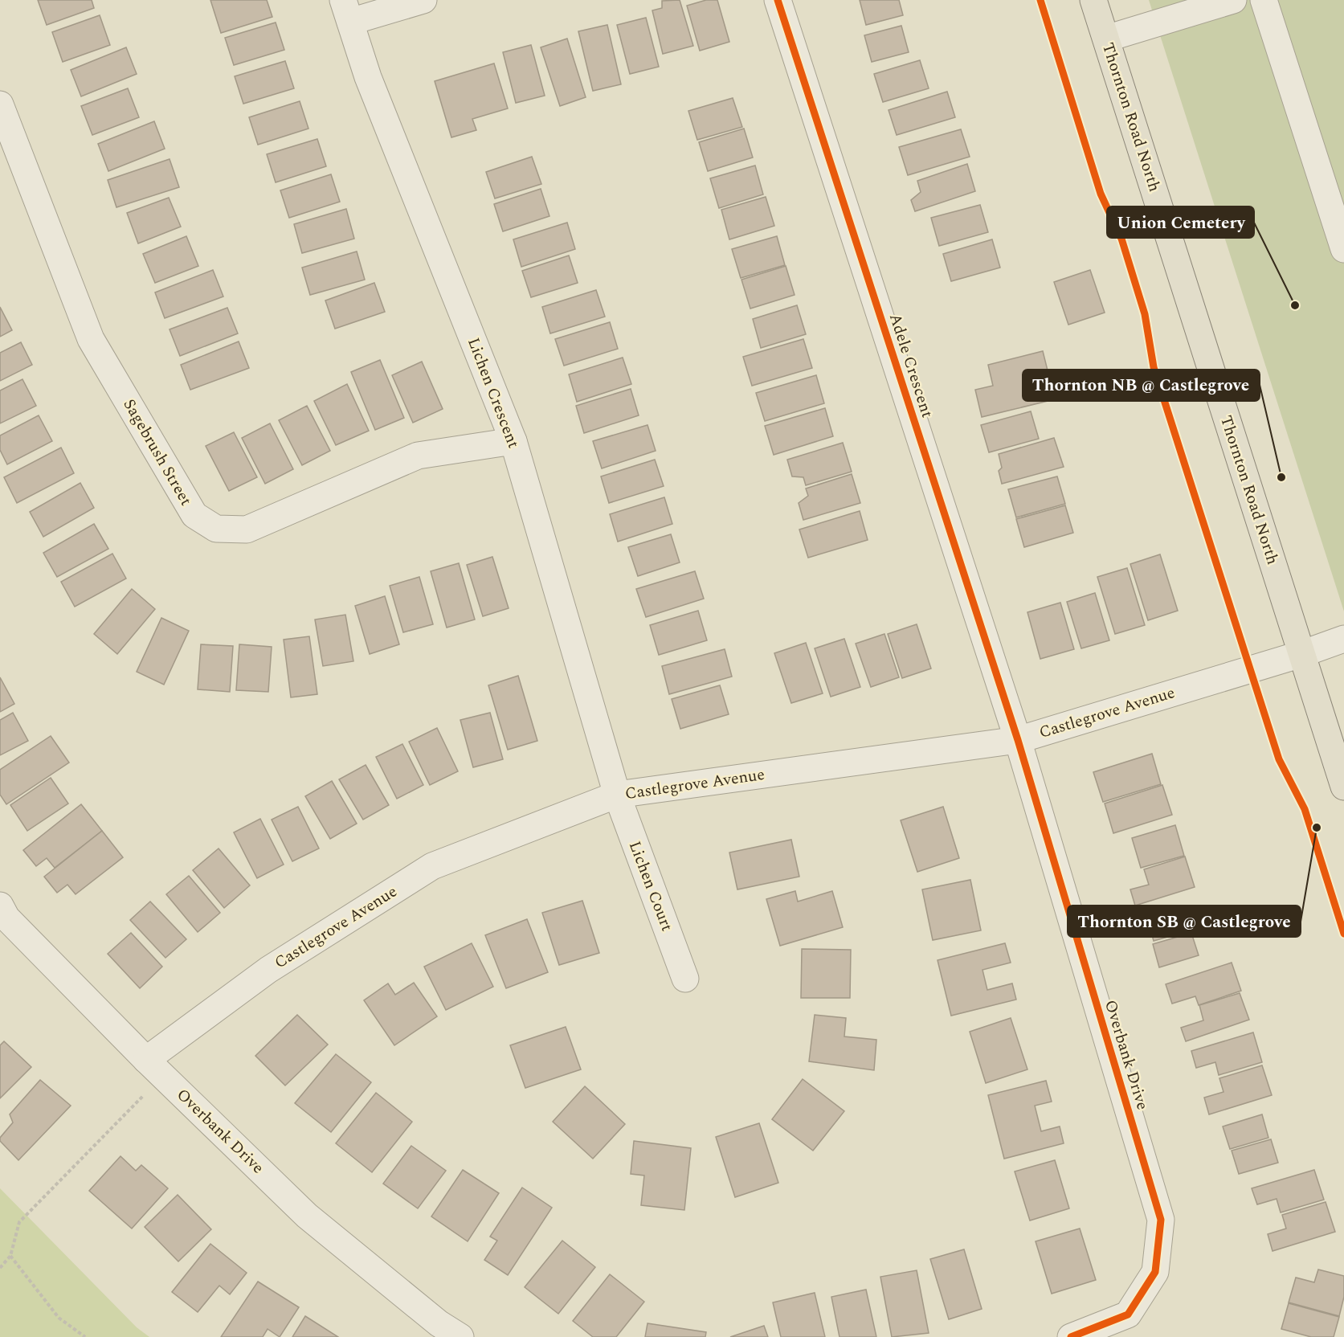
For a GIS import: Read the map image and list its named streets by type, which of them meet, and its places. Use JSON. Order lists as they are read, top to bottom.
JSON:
{
  "streets": {
    "main road": ["Thornton Road North"],
    "street": [
      "Adele Crescent",
      "Lichen Crescent",
      "Sagebrush Street",
      "Castlegrove Avenue",
      "Lichen Court",
      "Overbank Drive"
    ]
  },
  "crossings": [
    ["Thornton Road North", "Castlegrove Avenue"],
    ["Adele Crescent", "Castlegrove Avenue"],
    ["Adele Crescent", "Overbank Drive"],
    ["Lichen Crescent", "Sagebrush Street"],
    ["Lichen Crescent", "Castlegrove Avenue"],
    ["Lichen Crescent", "Lichen Court"],
    ["Castlegrove Avenue", "Lichen Court"],
    ["Castlegrove Avenue", "Overbank Drive"]
  ],
  "places": ["Union Cemetery", "Thornton NB @ Castlegrove", "Thornton SB @ Castlegrove"]
}
